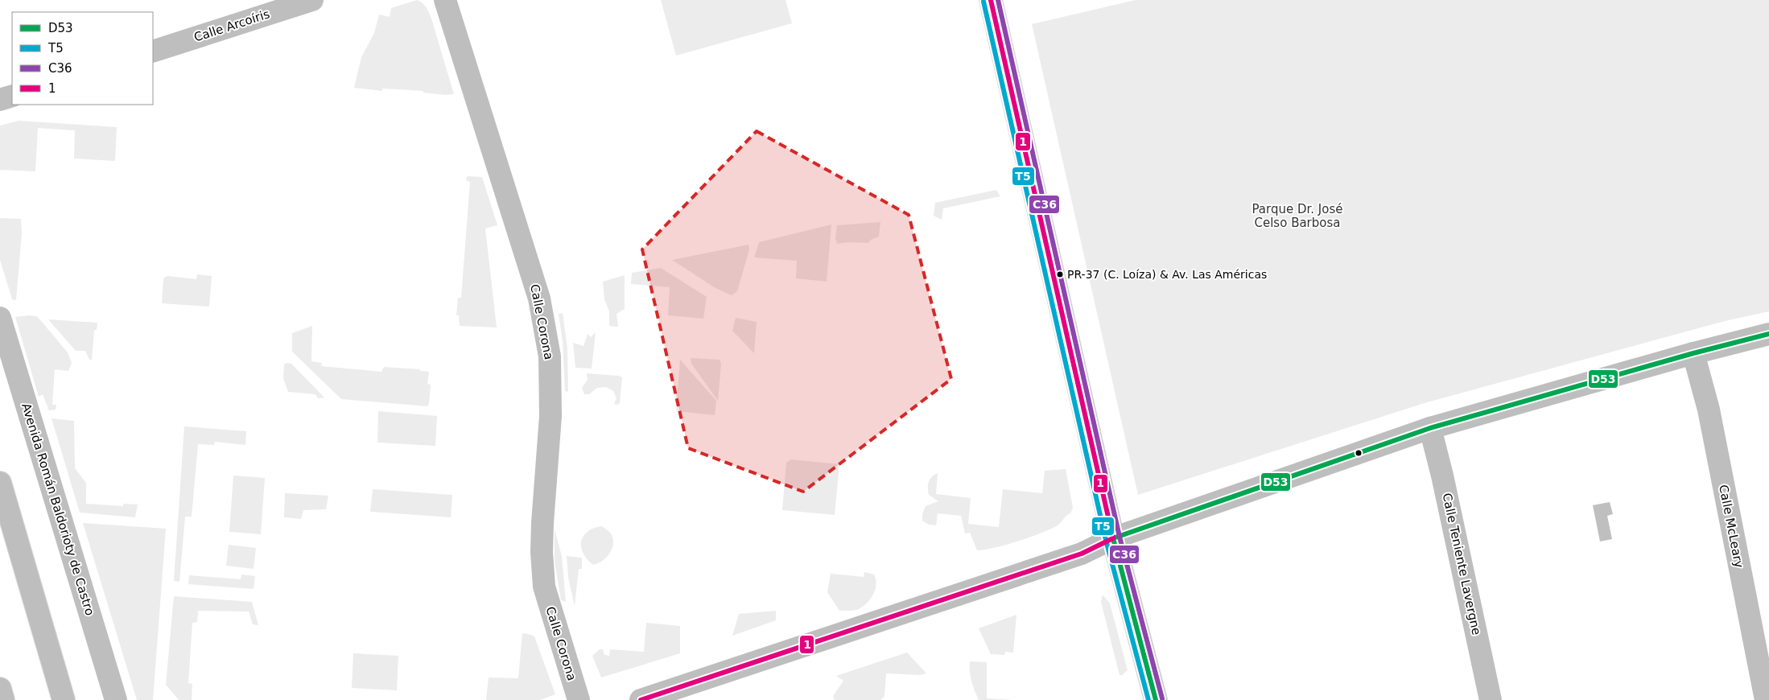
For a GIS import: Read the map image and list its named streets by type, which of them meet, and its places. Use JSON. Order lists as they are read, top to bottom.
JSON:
{
  "streets": {
    "main road": [
      "Calle Arcoíris",
      "Calle Corona",
      "Avenida Román Baldorioty de Castro",
      "Calle McLeary",
      "Calle Teniente Lavergne"
    ]
  },
  "parks": ["Parque Dr. José Celso Barbosa"],
  "places": ["PR-37 (C. Loíza) & Av. Las Américas"],
  "lines": [
    "transit line C36",
    "transit line 1",
    "transit line T5",
    "transit line D53"
  ],
  "legend": [
    "D53",
    "T5",
    "C36",
    "1"
  ]
}
